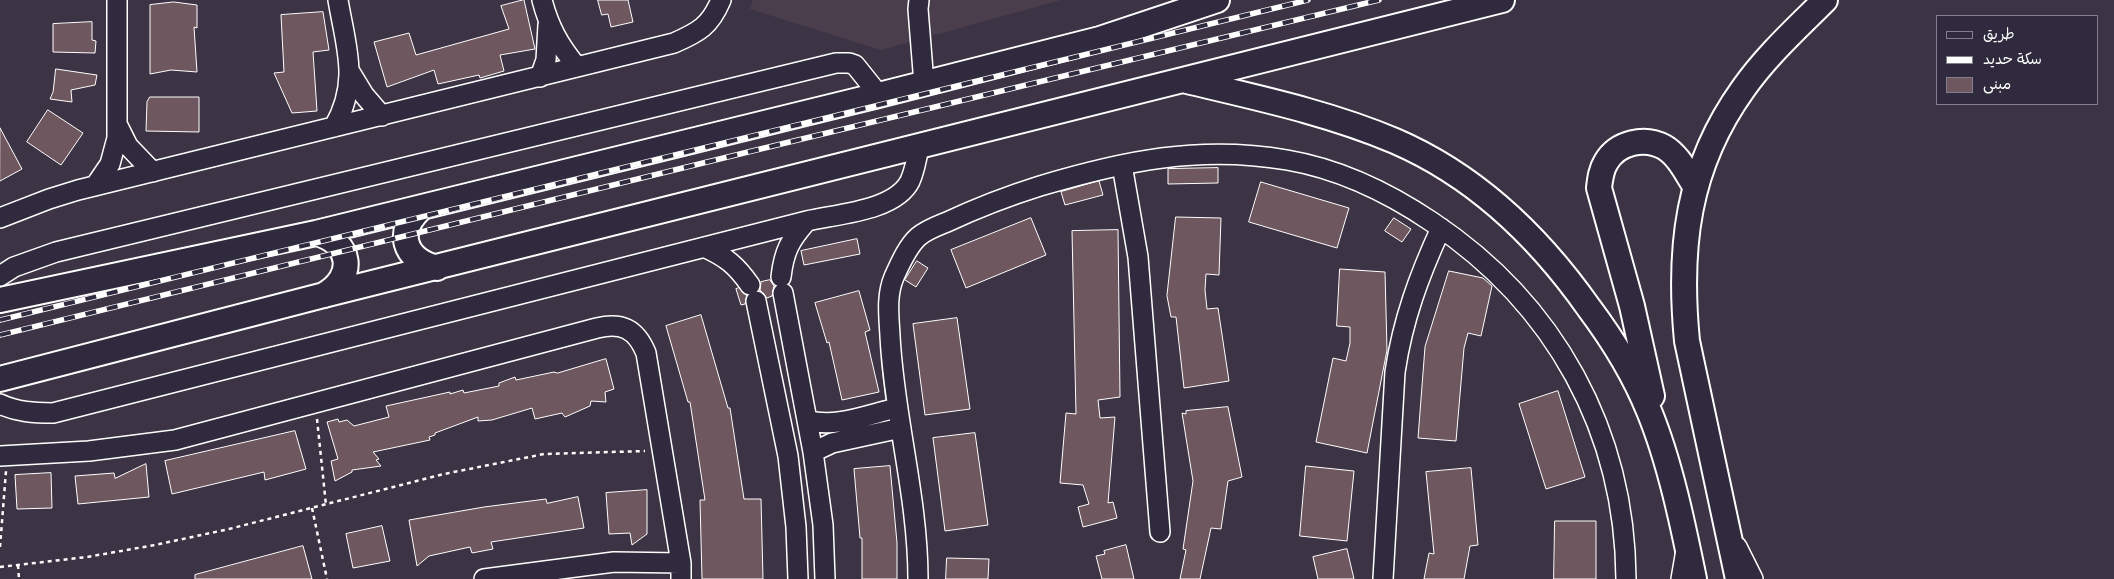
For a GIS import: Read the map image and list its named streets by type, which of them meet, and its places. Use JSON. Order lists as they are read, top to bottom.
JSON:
{
  "legend": ["طريق", "سكة حديد", "مبنى"]
}
